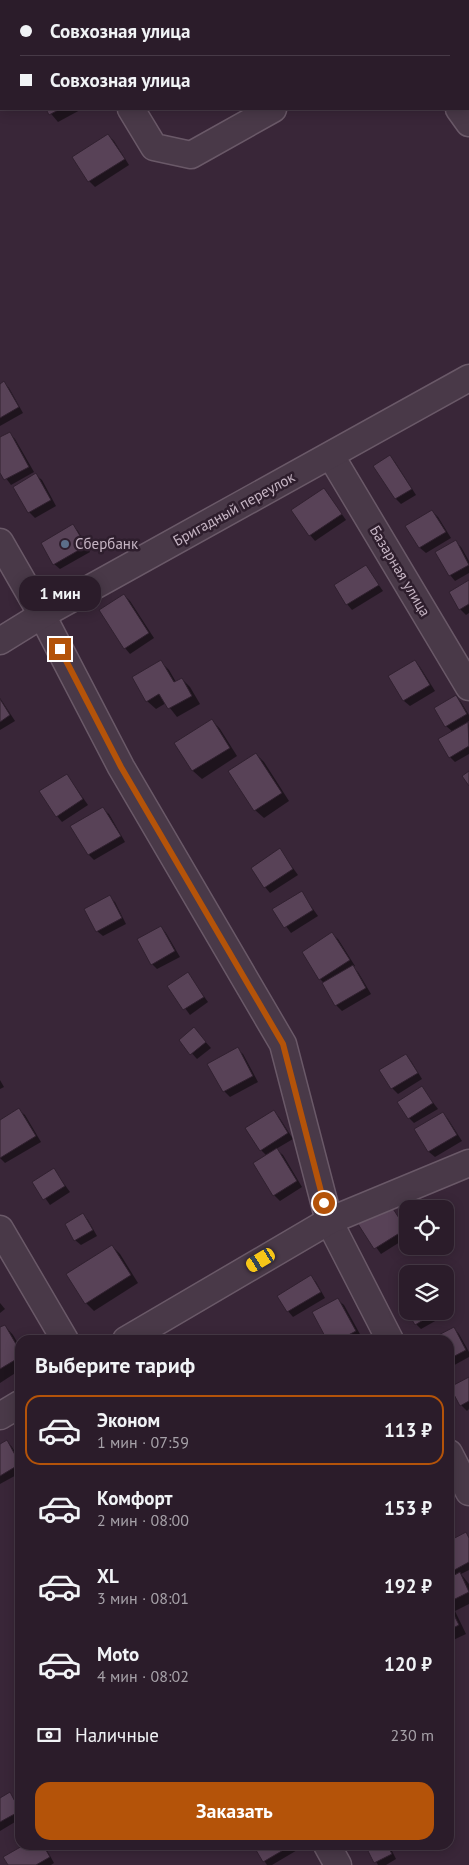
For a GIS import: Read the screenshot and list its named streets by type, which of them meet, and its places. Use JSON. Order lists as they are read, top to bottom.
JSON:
{
  "streets": {
    "street": ["Бригадный переулок", "Базарная улица"]
  },
  "crossings": [
    ["Бригадный переулок", "Базарная улица"]
  ],
  "places": ["Сбербанк"],
  "page": {
    "banner": ["Совхозная улица", "Совхозная улица"],
    "bubble": "1 мин",
    "heading": "Выберите тариф",
    "list": [
      {
        "name": "Эконом",
        "note": "1 мин · 07:59",
        "value": "113 ₽"
      },
      {
        "name": "Комфорт",
        "note": "2 мин · 08:00",
        "value": "153 ₽"
      },
      {
        "name": "XL",
        "note": "3 мин · 08:01",
        "value": "192 ₽"
      },
      {
        "name": "Moto",
        "note": "4 мин · 08:02",
        "value": "120 ₽"
      }
    ],
    "pay": ["Наличные", "230 m"],
    "buttons": "Заказать"
  }
}
